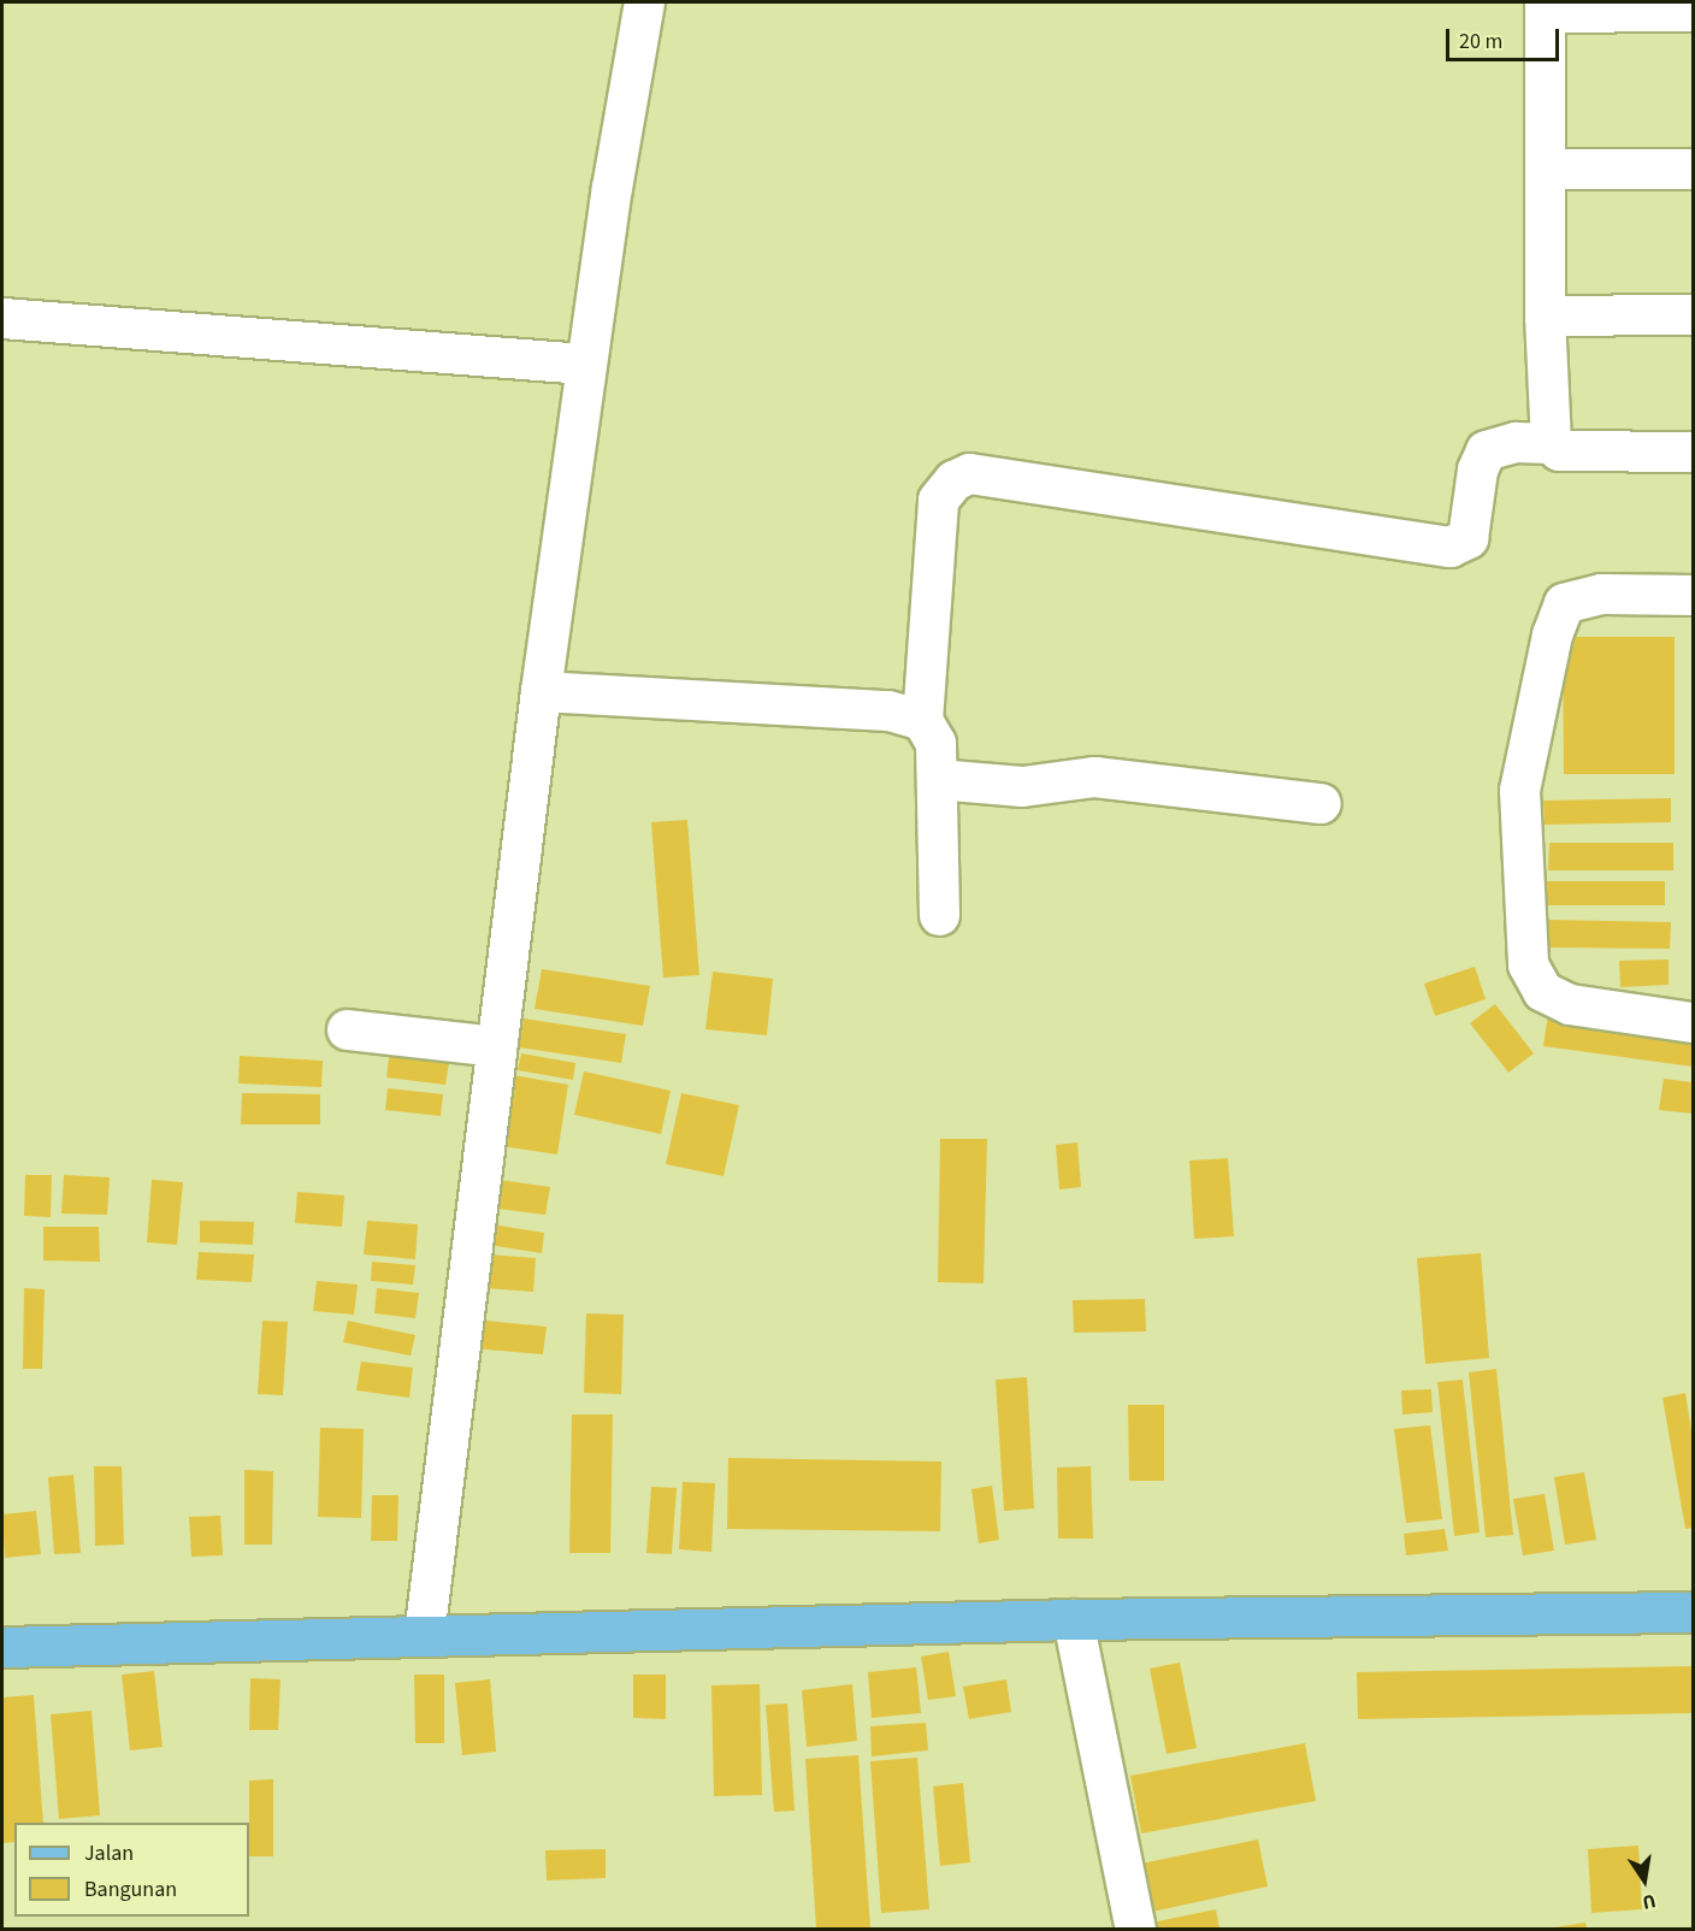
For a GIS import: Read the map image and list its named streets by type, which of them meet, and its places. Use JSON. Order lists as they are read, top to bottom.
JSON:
{
  "legend": ["Jalan", "Bangunan"],
  "scale_bar": "20 m",
  "north": "bottom"
}
